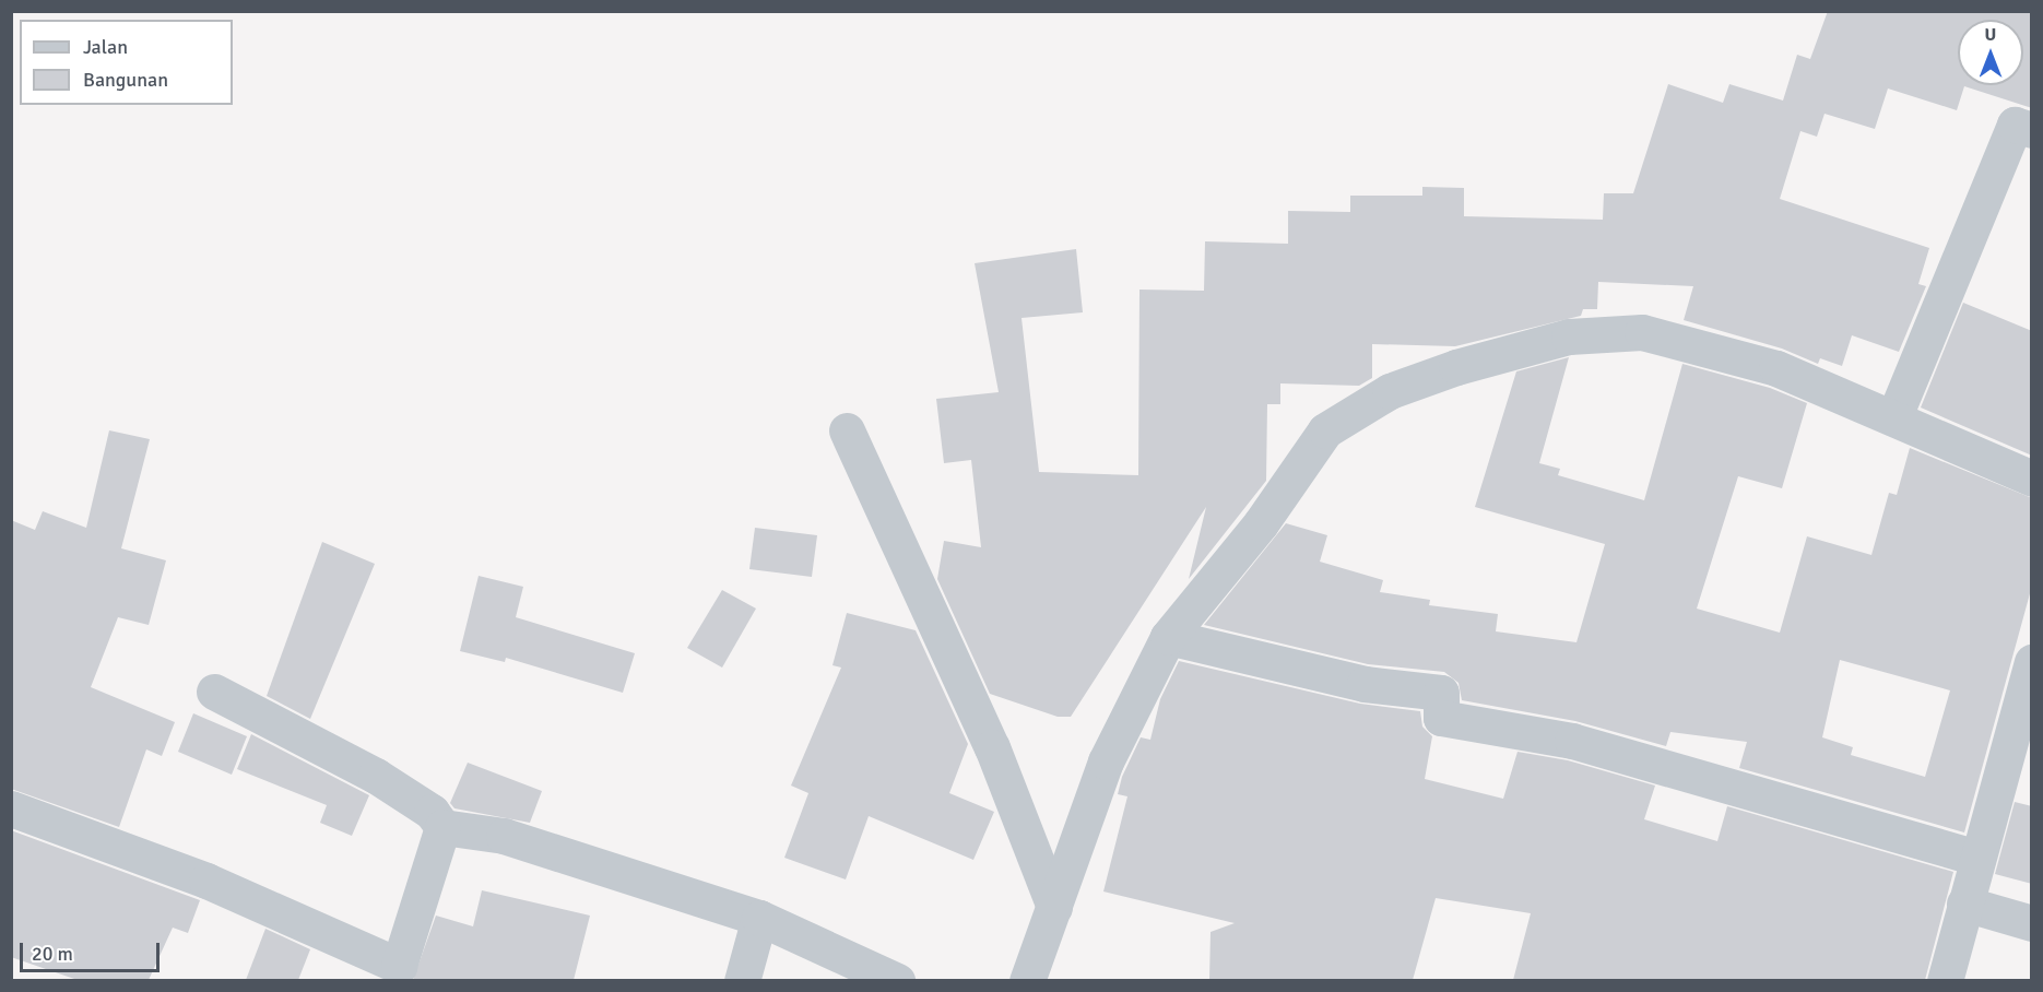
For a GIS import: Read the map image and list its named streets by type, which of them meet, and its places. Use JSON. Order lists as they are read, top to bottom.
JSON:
{
  "legend": ["Jalan", "Bangunan"],
  "scale_bar": "20 m",
  "north": "top"
}
